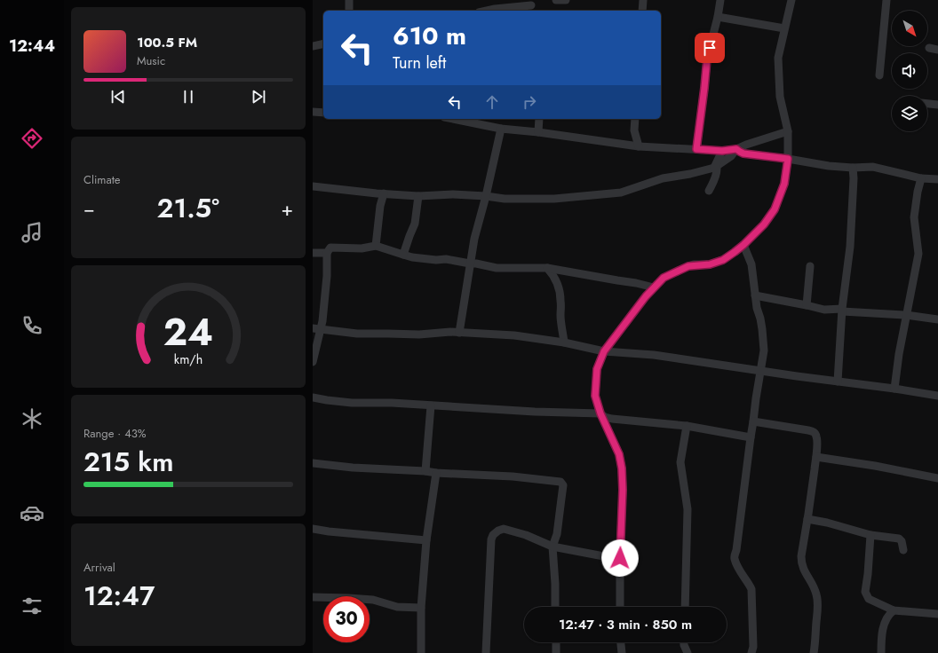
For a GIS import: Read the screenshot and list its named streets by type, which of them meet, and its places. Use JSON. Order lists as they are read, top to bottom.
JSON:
{
  "north": "bottom right",
  "page": {
    "tabs": "12:44",
    "turn": ["610 m", "Turn left"],
    "song": ["100.5 FM", "Music"],
    "tile": [
      "Climate",
      ["Range · 43%", "215 km"],
      ["Arrival", "12:47"]
    ],
    "heat": ["−", "21.5°", "+"],
    "limit": "30",
    "trip": "12:47 · 3 min · 850 m",
    "gauge": ["24", "km/h"]
  }
}
